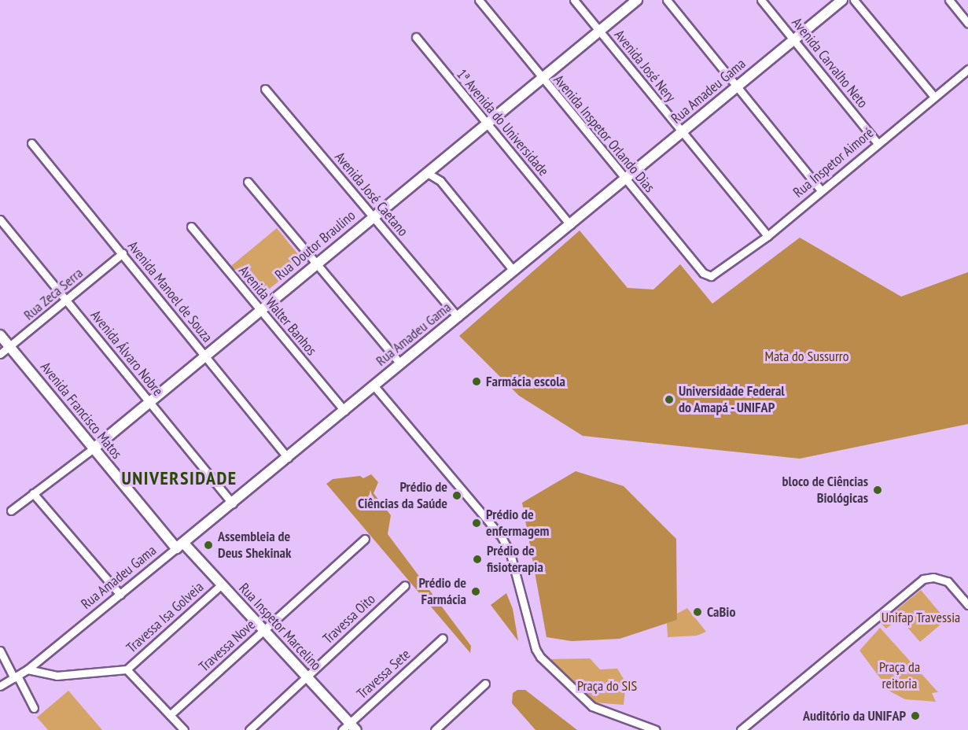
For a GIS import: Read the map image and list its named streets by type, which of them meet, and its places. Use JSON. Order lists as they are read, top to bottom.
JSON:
{
  "streets": {
    "street": [
      "Avenida Carvalho Neto",
      "Avenida José Nery",
      "Rua Amadeu Gama",
      "1ª Avenida do Universidade",
      "Avenida Inspetor Orlando Dias",
      "Rua Inspetor Aimoré",
      "Avenida José Caetano",
      "Rua Doutor Braulino",
      "Avenida Manoel de Souza",
      "Rua Zeca Serra",
      "Avenida Walter Banhos",
      "Avenida Álvaro Nobre",
      "Avenida Francisco Matos",
      "Travessa Isa Golveia",
      "Travessa Oito",
      "Rua Inspetor Marcelino",
      "Travessa Nove",
      "Travessa Sete"
    ]
  },
  "crossings": [
    ["Avenida Carvalho Neto", "Rua Amadeu Gama"],
    ["Avenida Carvalho Neto", "Rua Inspetor Aimoré"],
    ["Avenida José Nery", "Rua Amadeu Gama"],
    ["Avenida José Nery", "Rua Inspetor Aimoré"],
    ["Avenida José Nery", "Rua Doutor Braulino"],
    ["Rua Amadeu Gama", "1ª Avenida do Universidade"],
    ["Rua Amadeu Gama", "Avenida Inspetor Orlando Dias"],
    ["Rua Amadeu Gama", "Avenida José Caetano"],
    ["Rua Amadeu Gama", "Avenida Manoel de Souza"],
    ["Rua Amadeu Gama", "Avenida Walter Banhos"],
    ["Rua Amadeu Gama", "Avenida Álvaro Nobre"],
    ["Rua Amadeu Gama", "Avenida Francisco Matos"],
    ["Rua Amadeu Gama", "Rua Inspetor Marcelino"],
    ["1ª Avenida do Universidade", "Rua Doutor Braulino"],
    ["Avenida Inspetor Orlando Dias", "Rua Inspetor Aimoré"],
    ["Avenida Inspetor Orlando Dias", "Rua Doutor Braulino"],
    ["Avenida José Caetano", "Rua Doutor Braulino"],
    ["Rua Doutor Braulino", "Avenida Manoel de Souza"],
    ["Rua Doutor Braulino", "Avenida Walter Banhos"],
    ["Rua Doutor Braulino", "Avenida Álvaro Nobre"],
    ["Rua Doutor Braulino", "Avenida Francisco Matos"],
    ["Avenida Manoel de Souza", "Rua Zeca Serra"],
    ["Rua Zeca Serra", "Avenida Álvaro Nobre"],
    ["Rua Zeca Serra", "Avenida Francisco Matos"],
    ["Avenida Francisco Matos", "Rua Inspetor Marcelino"],
    ["Travessa Isa Golveia", "Rua Inspetor Marcelino"],
    ["Travessa Oito", "Rua Inspetor Marcelino"],
    ["Rua Inspetor Marcelino", "Travessa Nove"],
    ["Rua Inspetor Marcelino", "Travessa Sete"]
  ],
  "districts": ["UNIVERSIDADE"],
  "parks": [
    "Mata do Sussurro",
    "Unifap Travessia",
    "Praça da reitoria",
    "Praça do SIS"
  ],
  "places": [
    "Farmácia escola",
    "Universidade Federal do Amapá - UNIFAP",
    "bloco de Ciências Biológicas",
    "Prédio de Ciências da Saúde",
    "Prédio de enfermagem",
    "Assembleia de Deus Shekinak",
    "Prédio de fisioterapia",
    "Prédio de Farmácia",
    "CaBio",
    "Auditório da UNIFAP"
  ]
}
